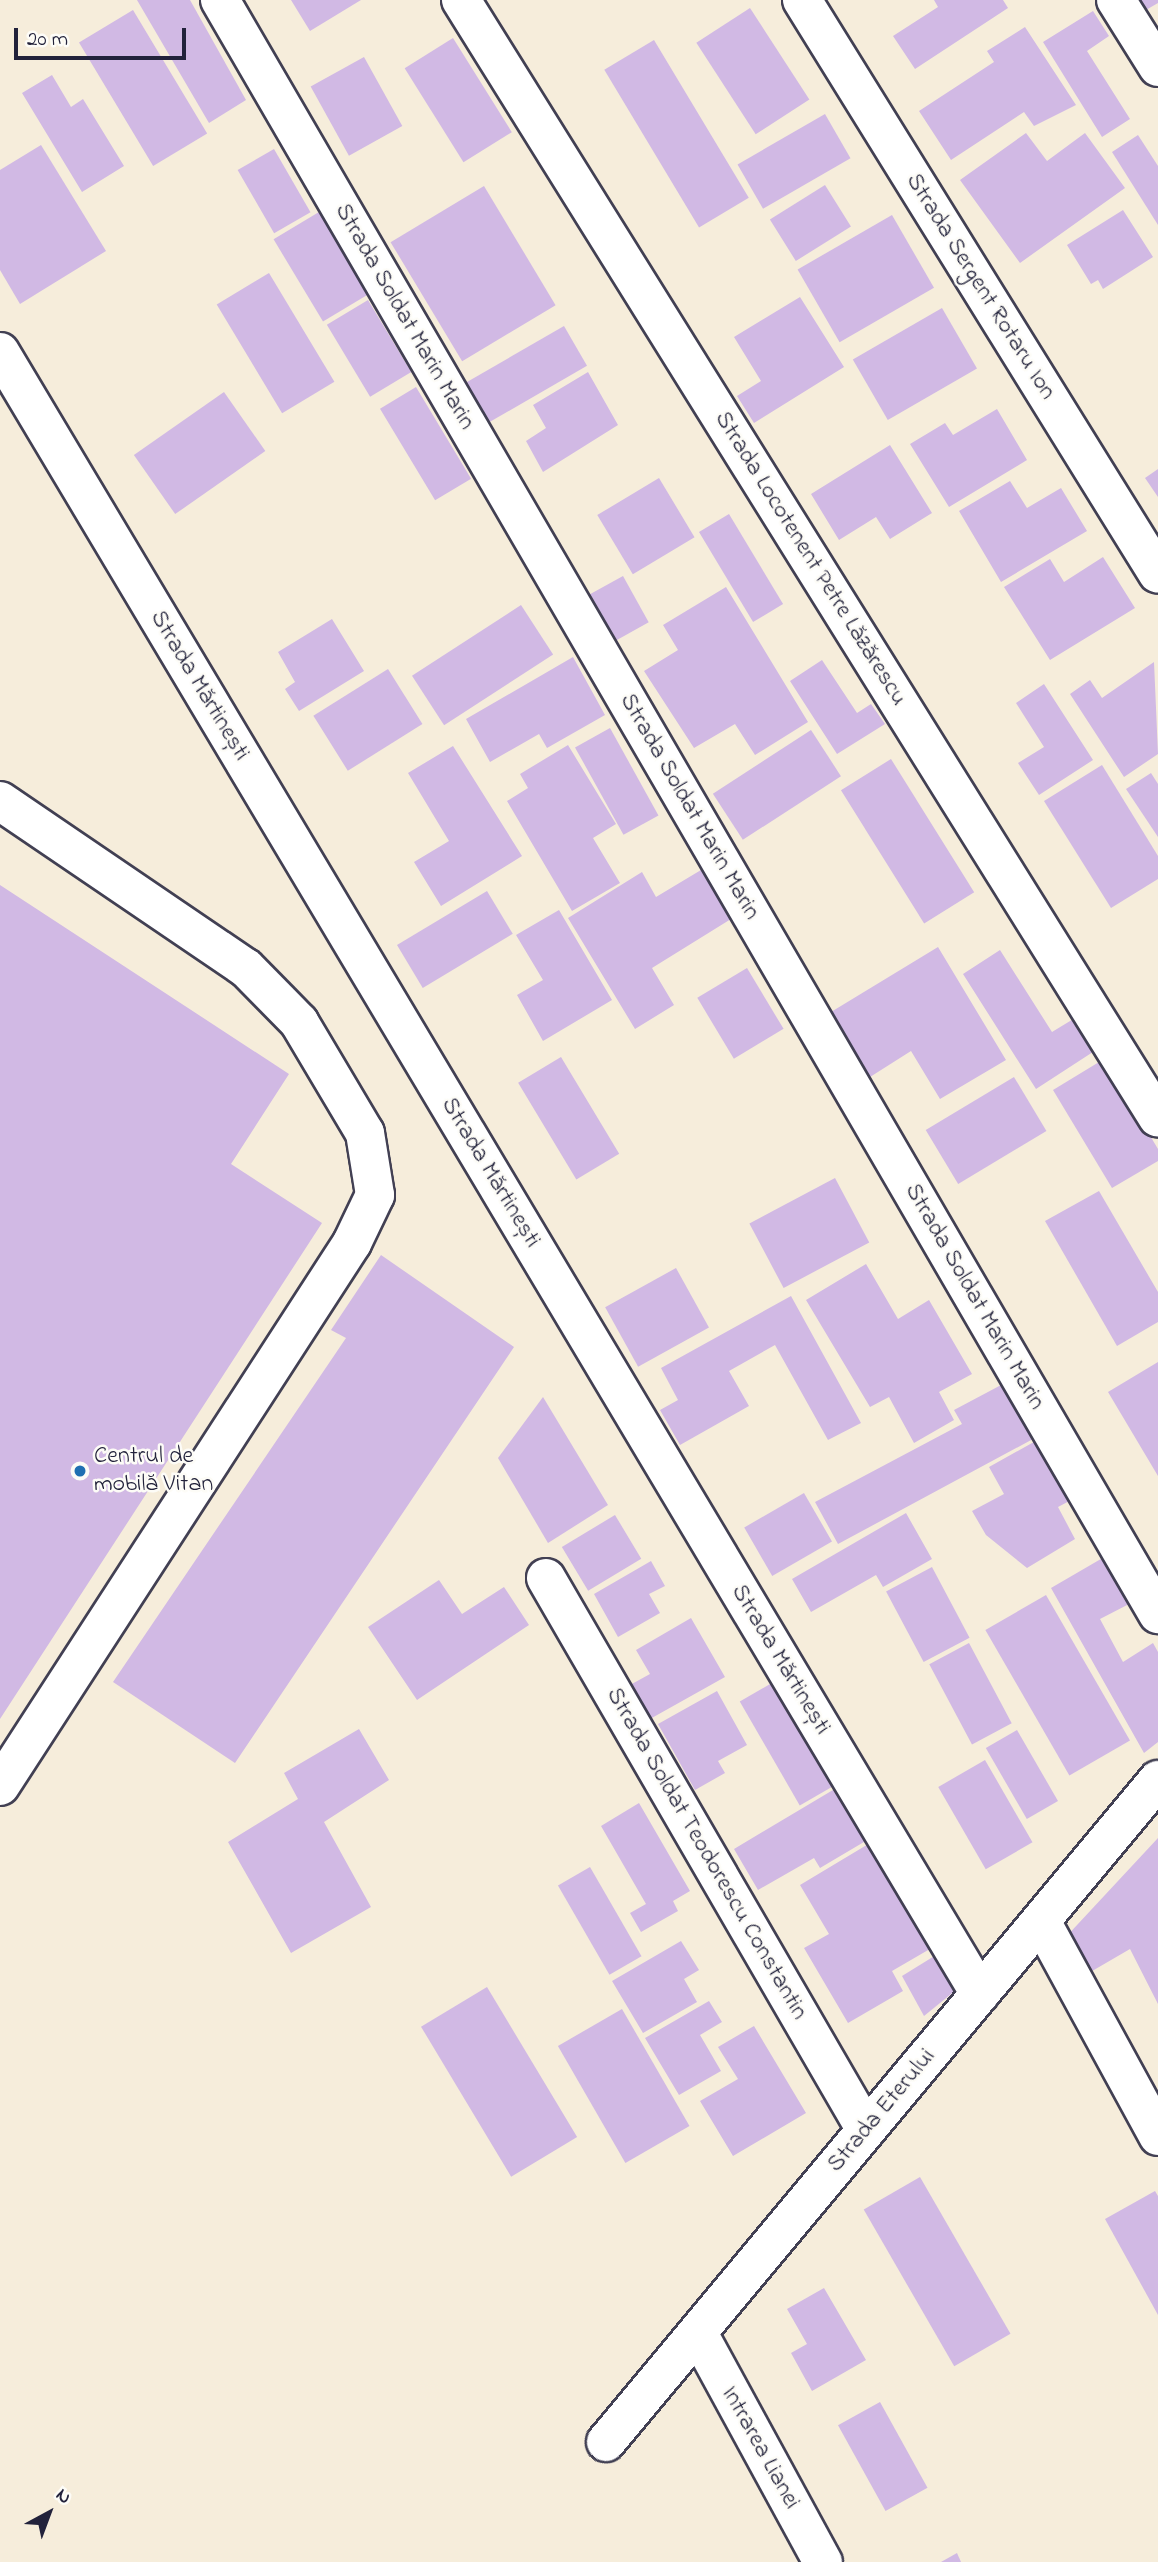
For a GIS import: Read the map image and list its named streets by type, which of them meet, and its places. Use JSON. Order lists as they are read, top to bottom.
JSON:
{
  "streets": {
    "street": [
      "Strada Sergent Rotaru Ion",
      "Strada Soldat Marin Marin",
      "Strada Locotenent Petre Lăzărescu",
      "Strada Mărtinești",
      "Strada Soldat Teodorescu Constantin",
      "Strada Eterului",
      "Intrarea Lianei"
    ]
  },
  "crossings": [
    ["Strada Mărtinești", "Strada Eterului"],
    ["Strada Soldat Teodorescu Constantin", "Strada Eterului"],
    ["Strada Eterului", "Intrarea Lianei"]
  ],
  "places": ["Centrul de mobilă Vitan"],
  "scale_bar": "20 m",
  "north": "top right"
}
